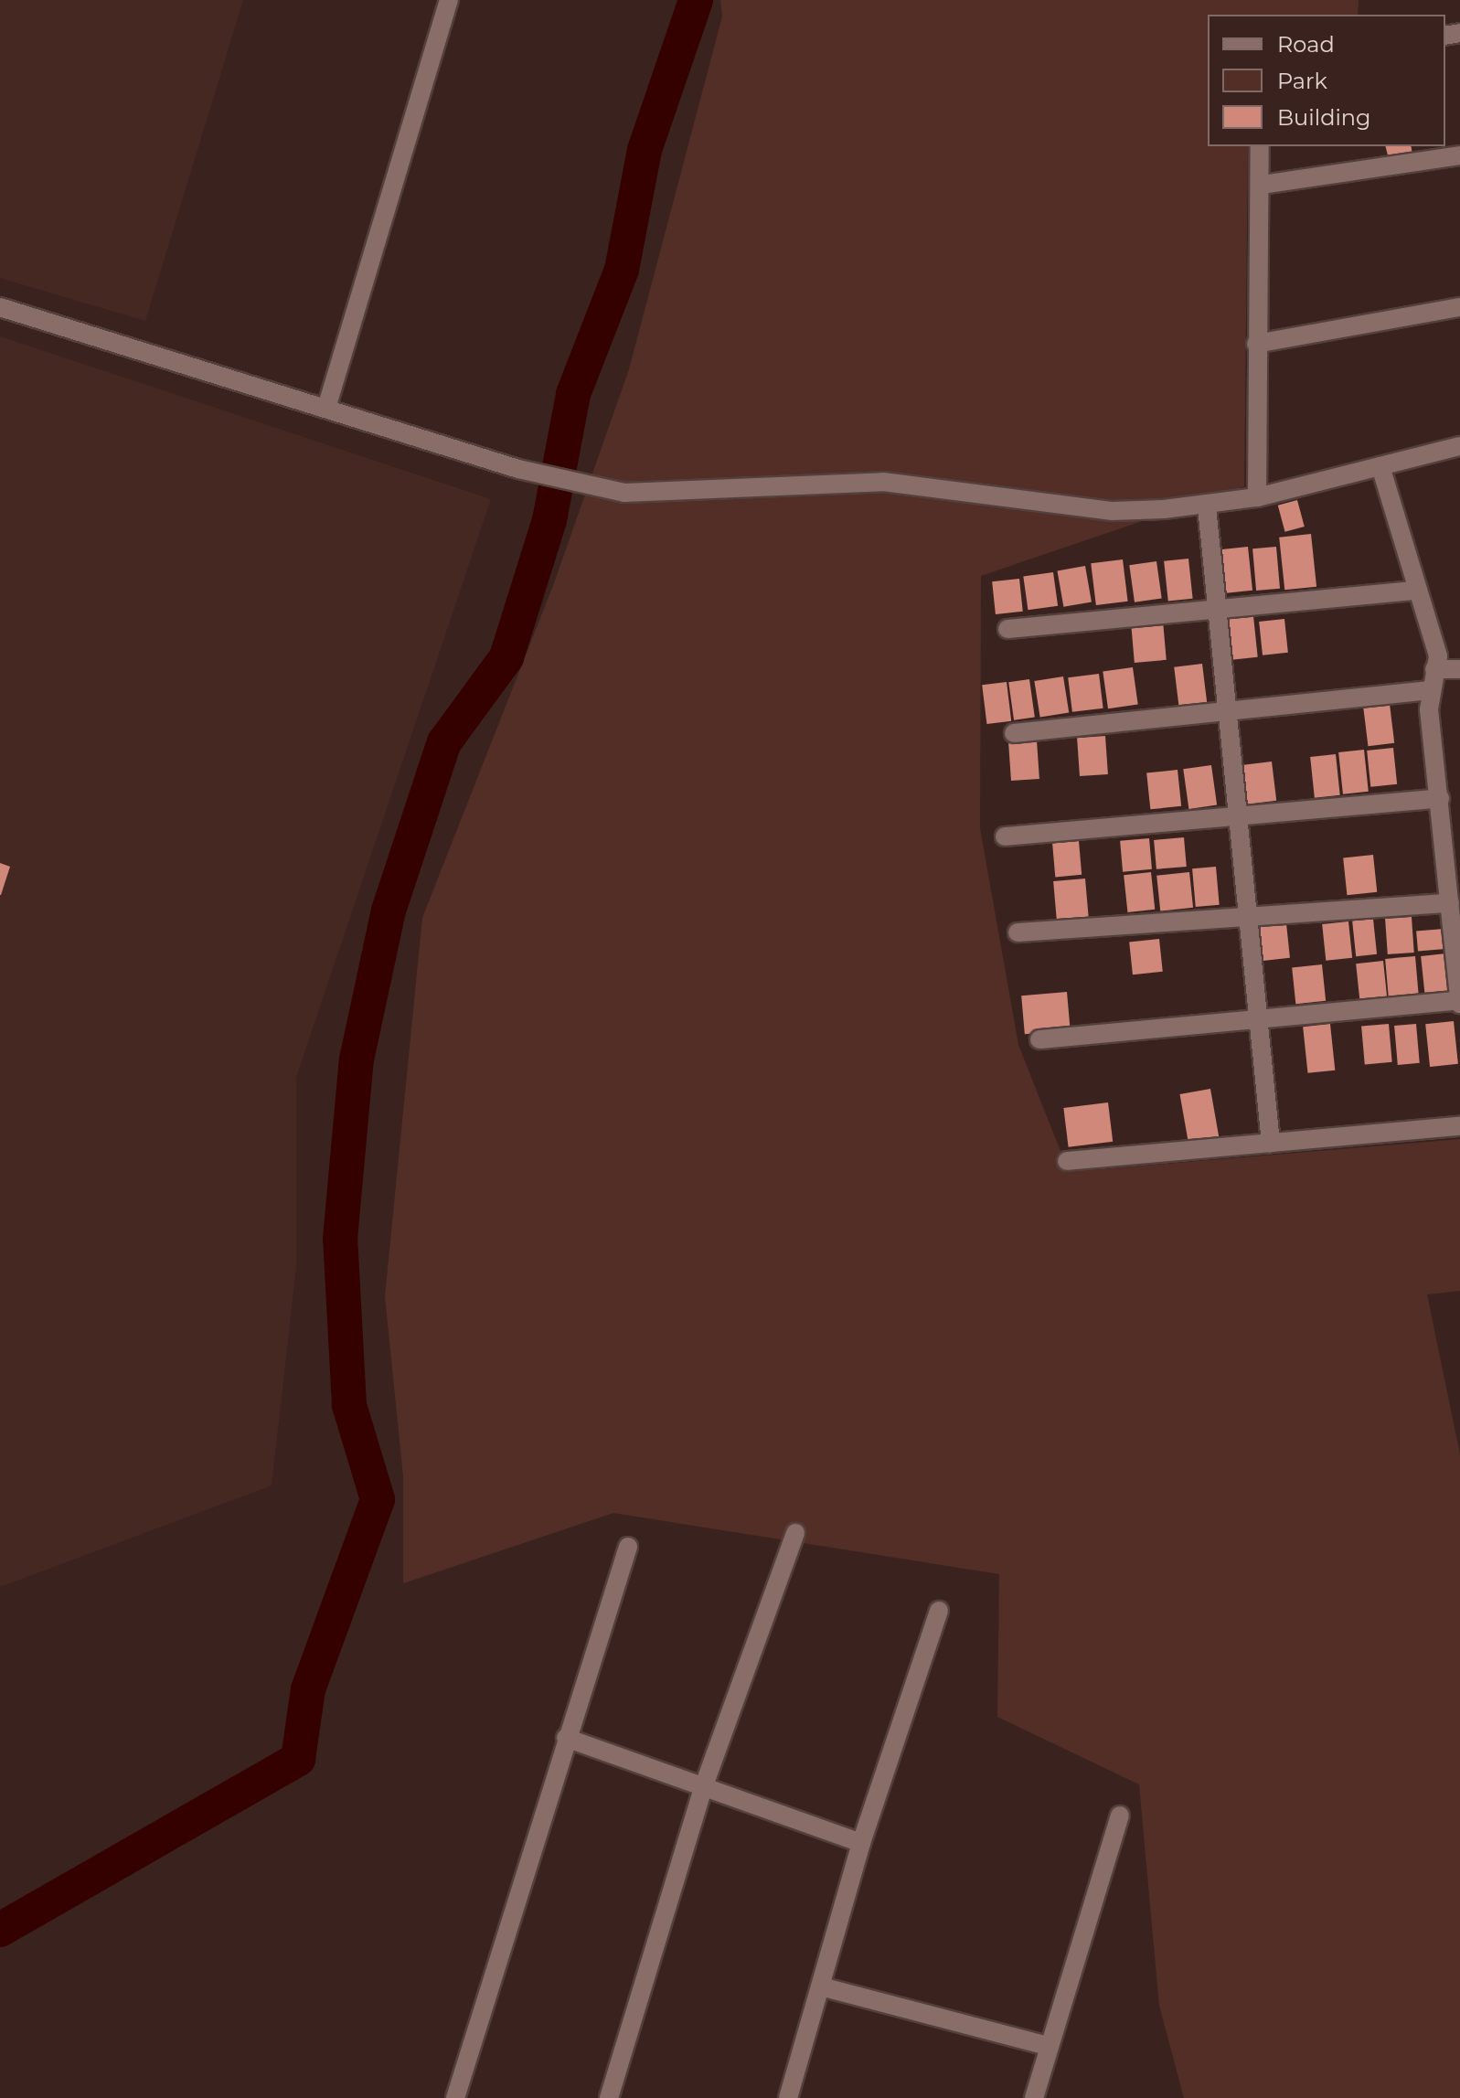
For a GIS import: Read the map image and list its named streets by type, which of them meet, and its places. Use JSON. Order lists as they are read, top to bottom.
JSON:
{
  "legend": ["Road", "Park", "Building"]
}
